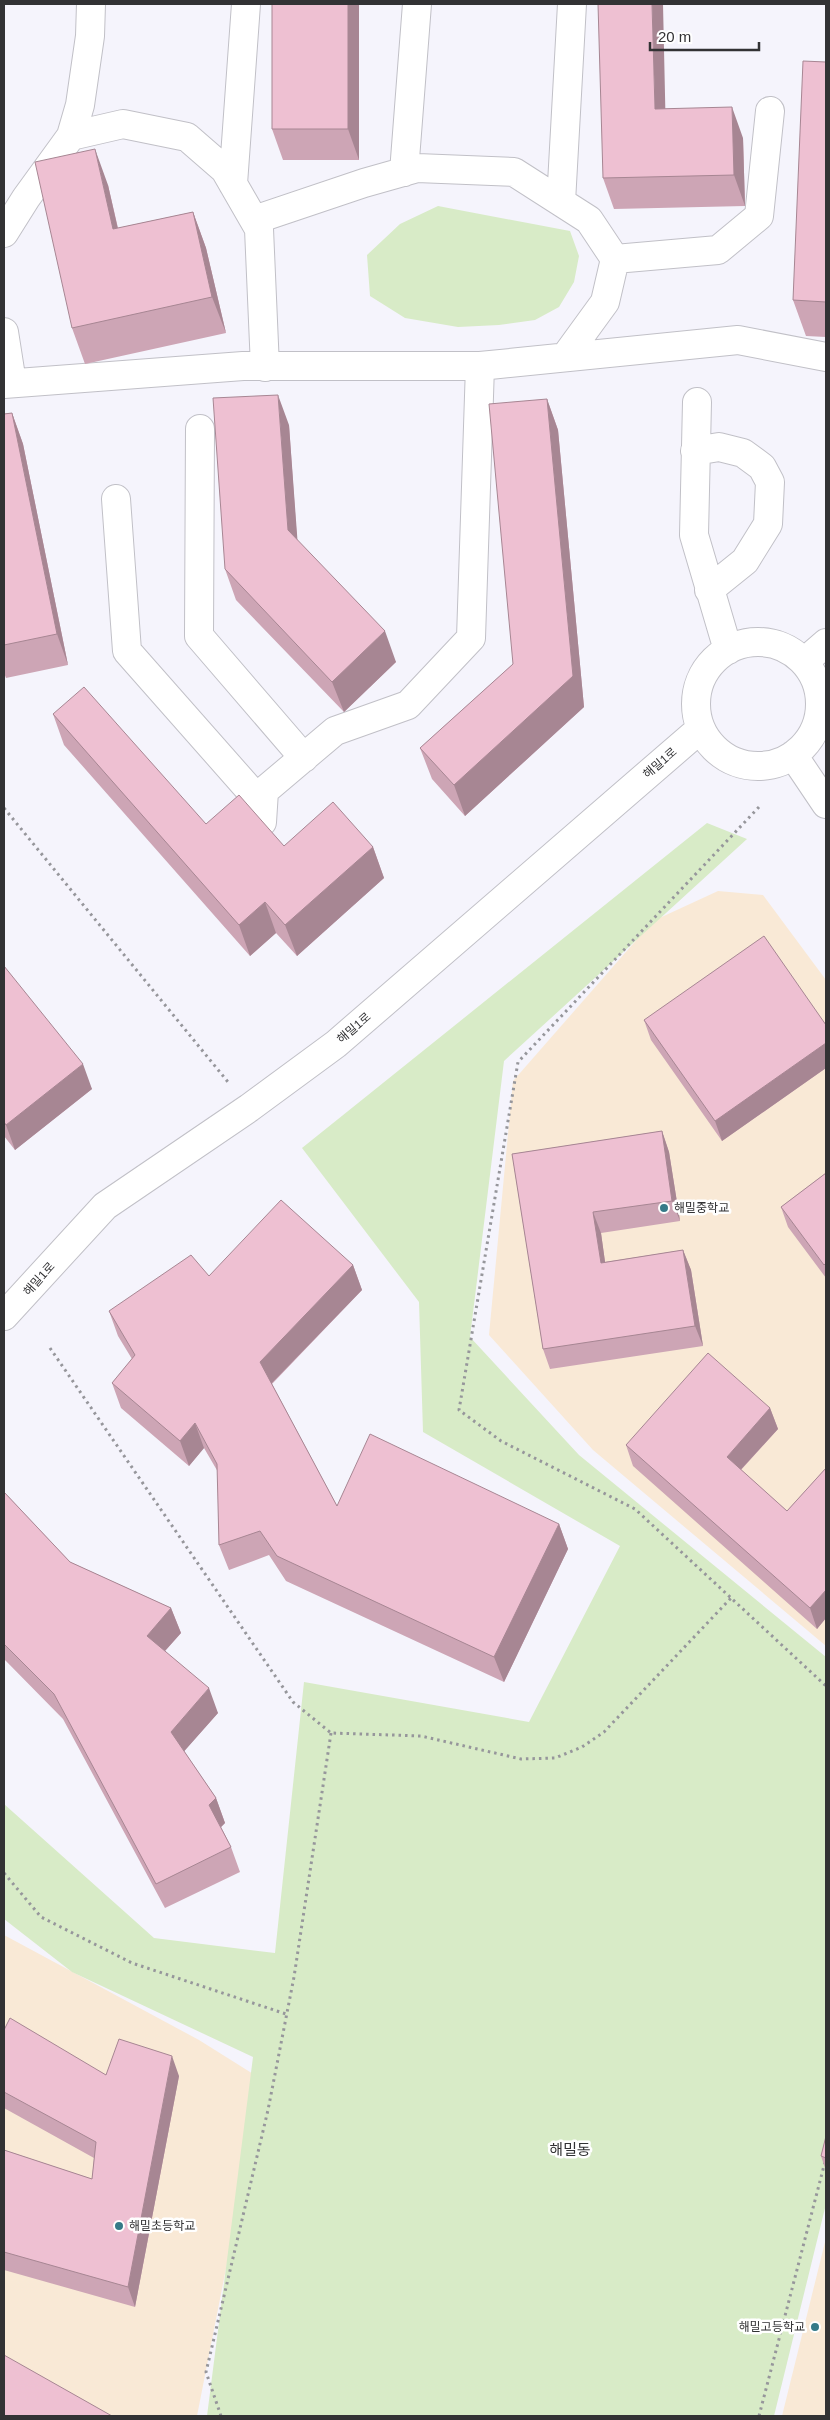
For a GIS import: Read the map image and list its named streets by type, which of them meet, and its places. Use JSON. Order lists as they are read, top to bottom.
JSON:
{
  "streets": {
    "street": ["해밀1로"]
  },
  "districts": ["해밀동"],
  "places": ["해밀중학교", "해밀초등학교", "해밀고등학교"],
  "scale_bar": "20 m"
}
